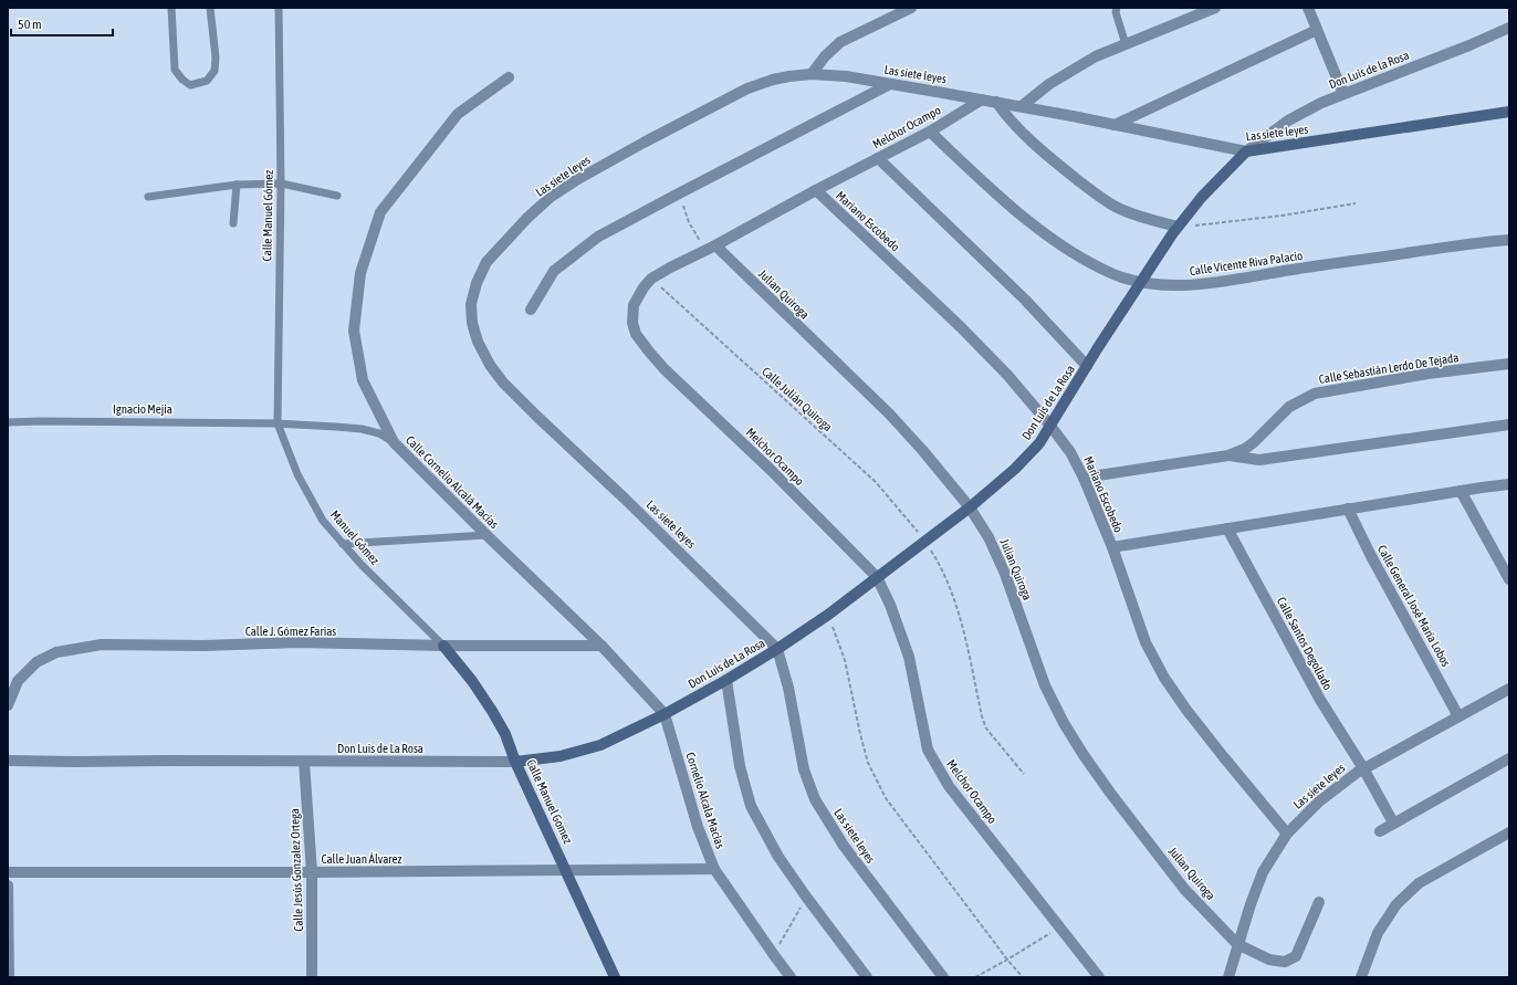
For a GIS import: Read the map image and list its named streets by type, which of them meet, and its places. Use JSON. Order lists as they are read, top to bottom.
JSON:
{
  "streets": {
    "street": [
      "Don Luis de la Rosa",
      "Las siete leyes",
      "Melchor Ocampo",
      "Mariano Escobedo",
      "Calle Vicente Riva Palacio",
      "Julian Quiroga",
      "Calle Sebastián Lerdo De Tejada",
      "Don Luis de La Rosa",
      "Calle Cornelio Alcalá Macías",
      "Calle General José María Lobos",
      "Calle J. Gómez Farias",
      "Calle Santos Degollado",
      "Cornelio Alcala Macías",
      "Calle Manuel Gomez",
      "Calle Juan Álvarez",
      "Calle Jesús Gonzalez Ortega"
    ],
    "lane": ["Calle Manuel Gómez", "Ignacio Mejia", "Manuel Gómez"],
    "path": ["Calle Julián Quiroga"]
  },
  "crossings": [
    ["Don Luis de la Rosa", "Las siete leyes"],
    ["Don Luis de la Rosa", "Don Luis de La Rosa"],
    ["Las siete leyes", "Melchor Ocampo"],
    ["Las siete leyes", "Mariano Escobedo"],
    ["Las siete leyes", "Julian Quiroga"],
    ["Las siete leyes", "Don Luis de La Rosa"],
    ["Las siete leyes", "Calle General José María Lobos"],
    ["Las siete leyes", "Calle Santos Degollado"],
    ["Melchor Ocampo", "Mariano Escobedo"],
    ["Melchor Ocampo", "Calle Vicente Riva Palacio"],
    ["Melchor Ocampo", "Julian Quiroga"],
    ["Melchor Ocampo", "Calle Julián Quiroga"],
    ["Melchor Ocampo", "Don Luis de La Rosa"],
    ["Calle Manuel Gómez", "Ignacio Mejia"],
    ["Calle Manuel Gómez", "Manuel Gómez"],
    ["Mariano Escobedo", "Calle Sebastián Lerdo De Tejada"],
    ["Mariano Escobedo", "Don Luis de La Rosa"],
    ["Calle Vicente Riva Palacio", "Don Luis de La Rosa"],
    ["Julian Quiroga", "Don Luis de La Rosa"],
    ["Calle Julián Quiroga", "Don Luis de La Rosa"],
    ["Don Luis de La Rosa", "Calle Cornelio Alcalá Macías"],
    ["Don Luis de La Rosa", "Cornelio Alcala Macías"],
    ["Don Luis de La Rosa", "Calle Manuel Gomez"],
    ["Don Luis de La Rosa", "Calle Jesús Gonzalez Ortega"],
    ["Ignacio Mejia", "Calle Cornelio Alcalá Macías"],
    ["Ignacio Mejia", "Manuel Gómez"],
    ["Calle Cornelio Alcalá Macías", "Calle J. Gómez Farias"],
    ["Calle Cornelio Alcalá Macías", "Cornelio Alcala Macías"],
    ["Manuel Gómez", "Calle J. Gómez Farias"],
    ["Manuel Gómez", "Calle Manuel Gomez"],
    ["Calle J. Gómez Farias", "Calle Manuel Gomez"],
    ["Cornelio Alcala Macías", "Calle Juan Álvarez"],
    ["Calle Manuel Gomez", "Calle Juan Álvarez"],
    ["Calle Juan Álvarez", "Calle Jesús Gonzalez Ortega"]
  ],
  "scale_bar": "50 m"
}
